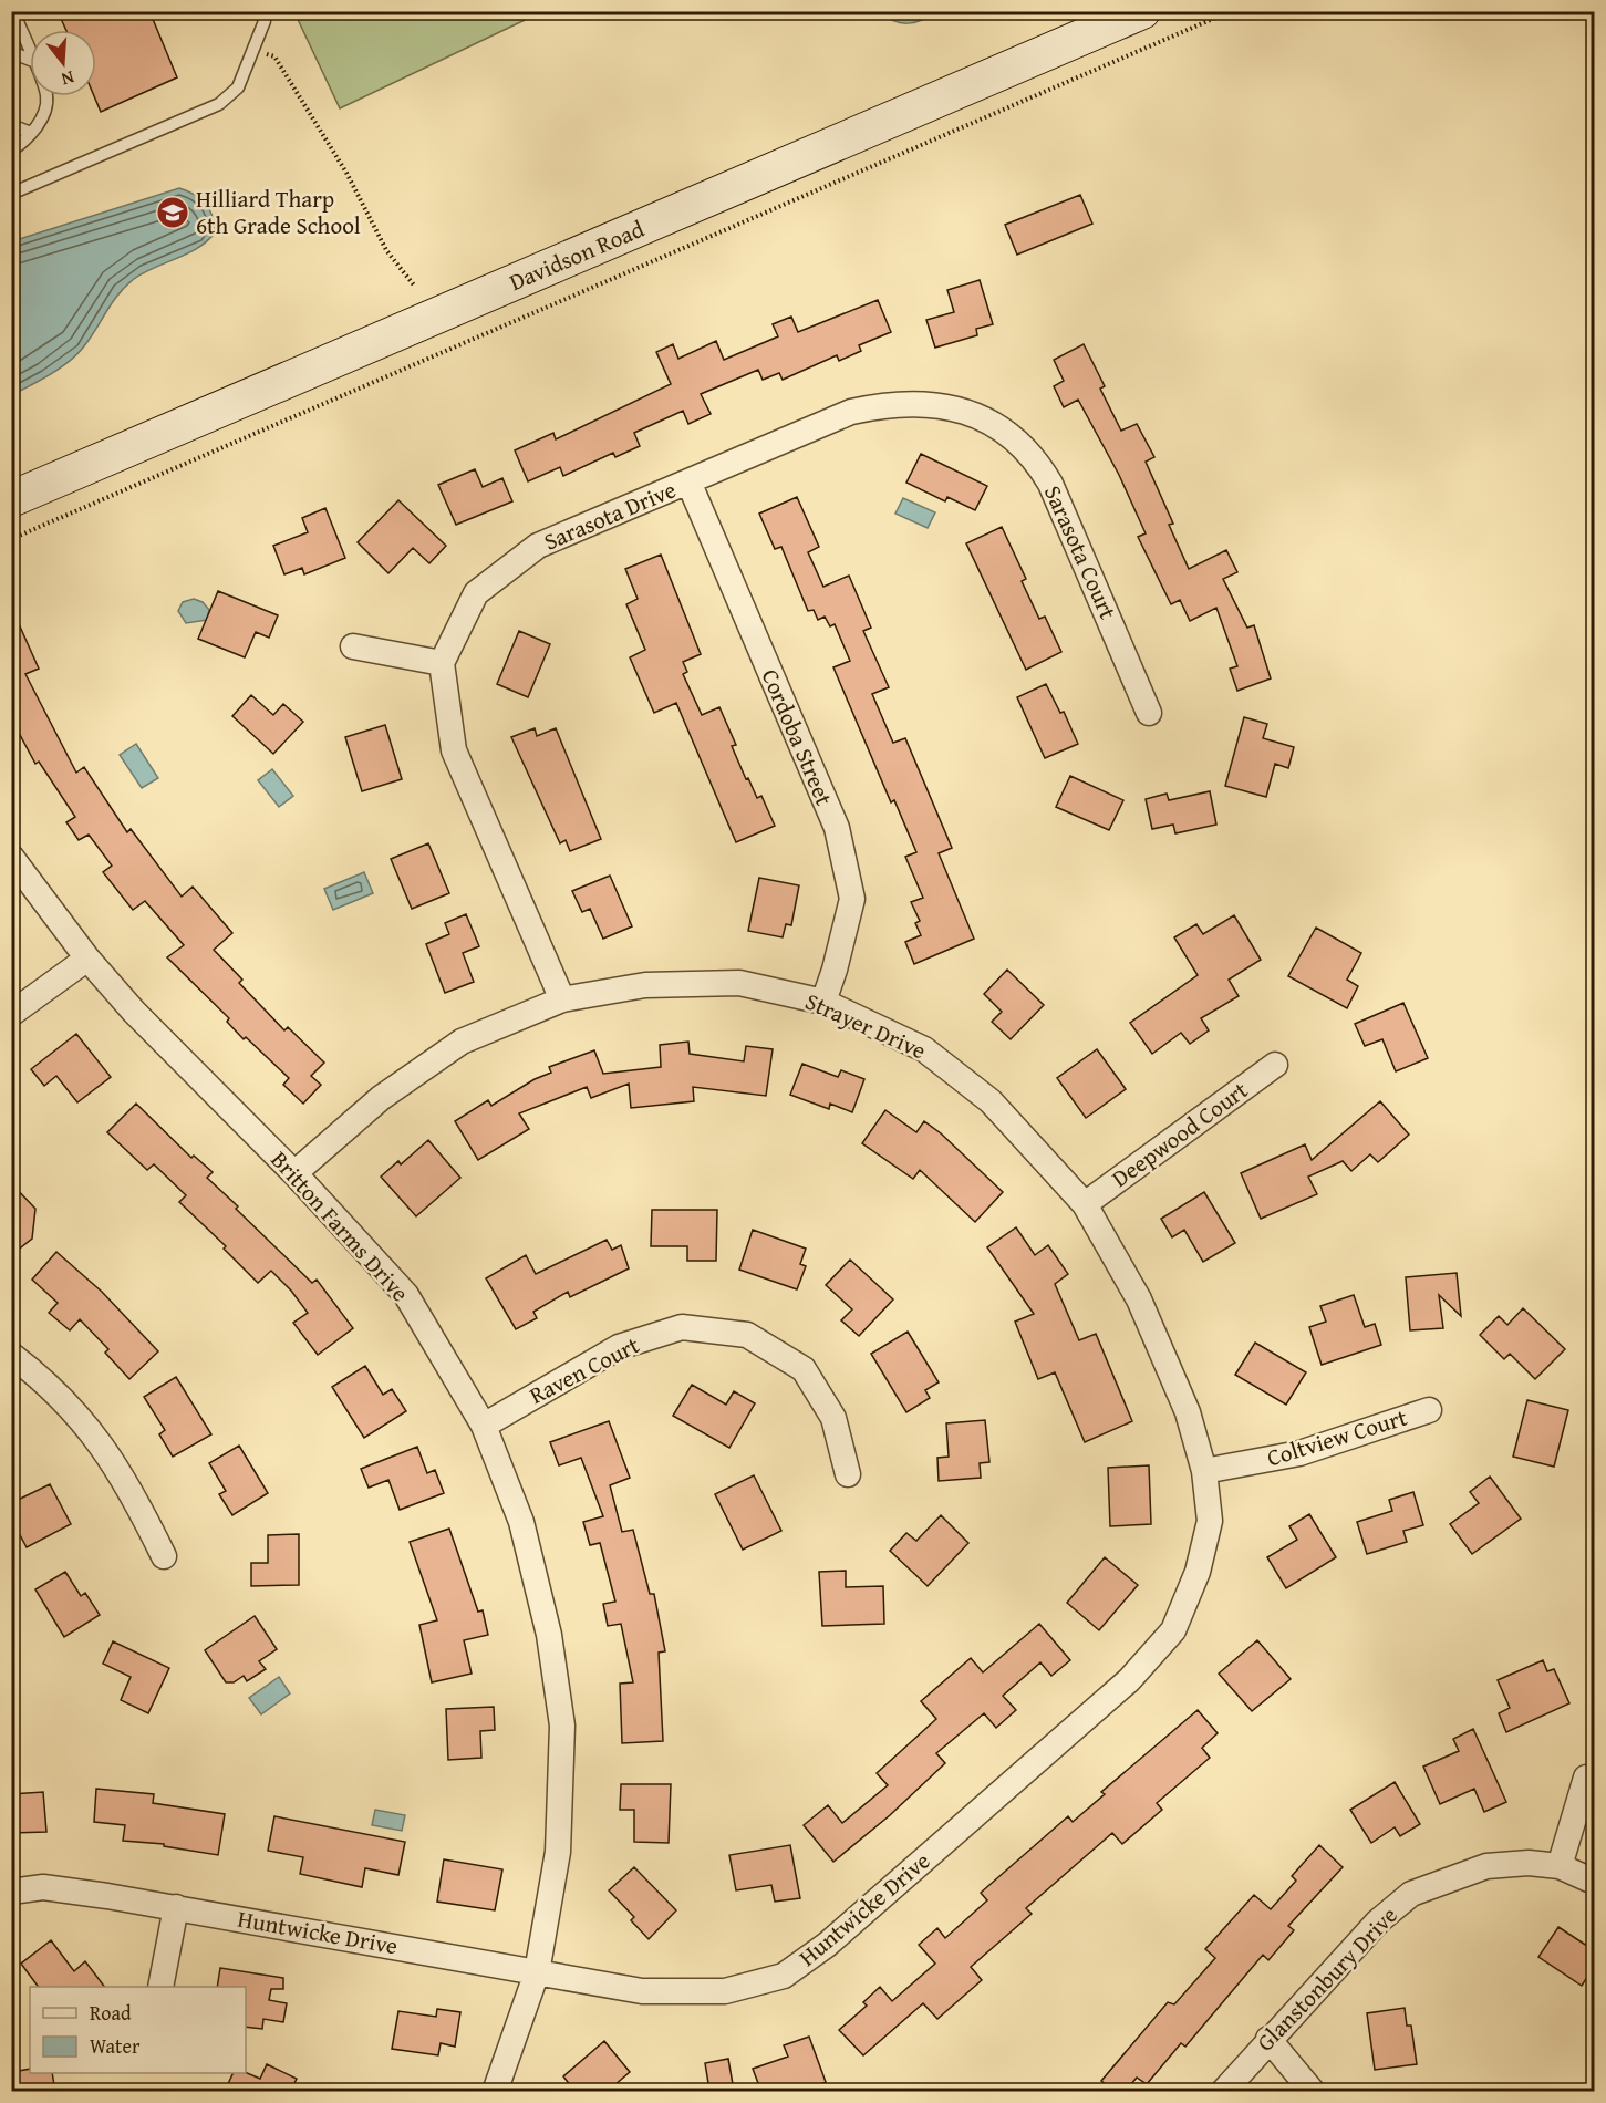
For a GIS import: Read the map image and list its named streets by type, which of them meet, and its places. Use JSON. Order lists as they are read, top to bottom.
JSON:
{
  "streets": {
    "main road": ["Davidson Road"],
    "street": [
      "Sarasota Drive",
      "Sarasota Court",
      "Cordoba Street",
      "Strayer Drive",
      "Deepwood Court",
      "Britton Farms Drive",
      "Raven Court",
      "Coltview Court",
      "Huntwicke Drive",
      "Glanstonbury Drive"
    ]
  },
  "crossings": [
    ["Sarasota Drive", "Sarasota Court"],
    ["Sarasota Drive", "Cordoba Street"],
    ["Cordoba Street", "Strayer Drive"],
    ["Strayer Drive", "Deepwood Court"],
    ["Strayer Drive", "Britton Farms Drive"],
    ["Strayer Drive", "Huntwicke Drive"],
    ["Britton Farms Drive", "Raven Court"],
    ["Britton Farms Drive", "Huntwicke Drive"],
    ["Coltview Court", "Huntwicke Drive"]
  ],
  "places": {
    "school or university": ["Hilliard Tharp 6th Grade School"]
  },
  "legend": ["Road", "Water"],
  "north": "bottom"
}
